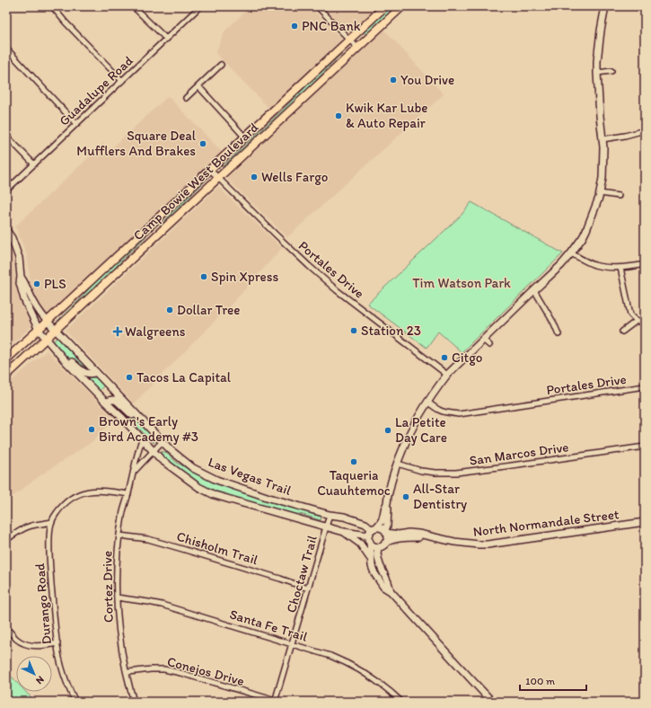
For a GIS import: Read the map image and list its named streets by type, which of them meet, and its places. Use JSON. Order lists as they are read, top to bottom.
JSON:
{
  "streets": {
    "main road": ["Camp Bowie West Boulevard", "Las Vegas Trail", "North Normandale Street"],
    "street": [
      "Guadalupe Road",
      "Portales Drive",
      "San Marcos Drive",
      "Chisholm Trail",
      "Choctaw Trail",
      "Cortez Drive",
      "Durango Road",
      "Santa Fe Trail",
      "Conejos Drive"
    ]
  },
  "crossings": [
    ["Camp Bowie West Boulevard", "Portales Drive"],
    ["Camp Bowie West Boulevard", "Las Vegas Trail"],
    ["Las Vegas Trail", "North Normandale Street"],
    ["Las Vegas Trail", "Choctaw Trail"],
    ["Las Vegas Trail", "Cortez Drive"],
    ["Chisholm Trail", "Choctaw Trail"],
    ["Chisholm Trail", "Cortez Drive"],
    ["Choctaw Trail", "Santa Fe Trail"],
    ["Choctaw Trail", "Conejos Drive"],
    ["Cortez Drive", "Santa Fe Trail"],
    ["Cortez Drive", "Conejos Drive"]
  ],
  "parks": ["Tim Watson Park"],
  "places": {
    "other": [
      "PNC Bank",
      "You Drive",
      "Kwik Kar Lube & Auto Repair",
      "Square Deal Mufflers And Brakes",
      "Wells Fargo",
      "Spin Xpress",
      "PLS",
      "Dollar Tree",
      "Station 23",
      "Citgo",
      "Tacos La Capital",
      "Brown's Early Bird Academy #3",
      "La Petite Day Care",
      "Taqueria Cuauhtemoc",
      "All-Star Dentistry"
    ],
    "health": ["Walgreens"]
  },
  "scale_bar": "100 m",
  "north": "bottom right"
}
